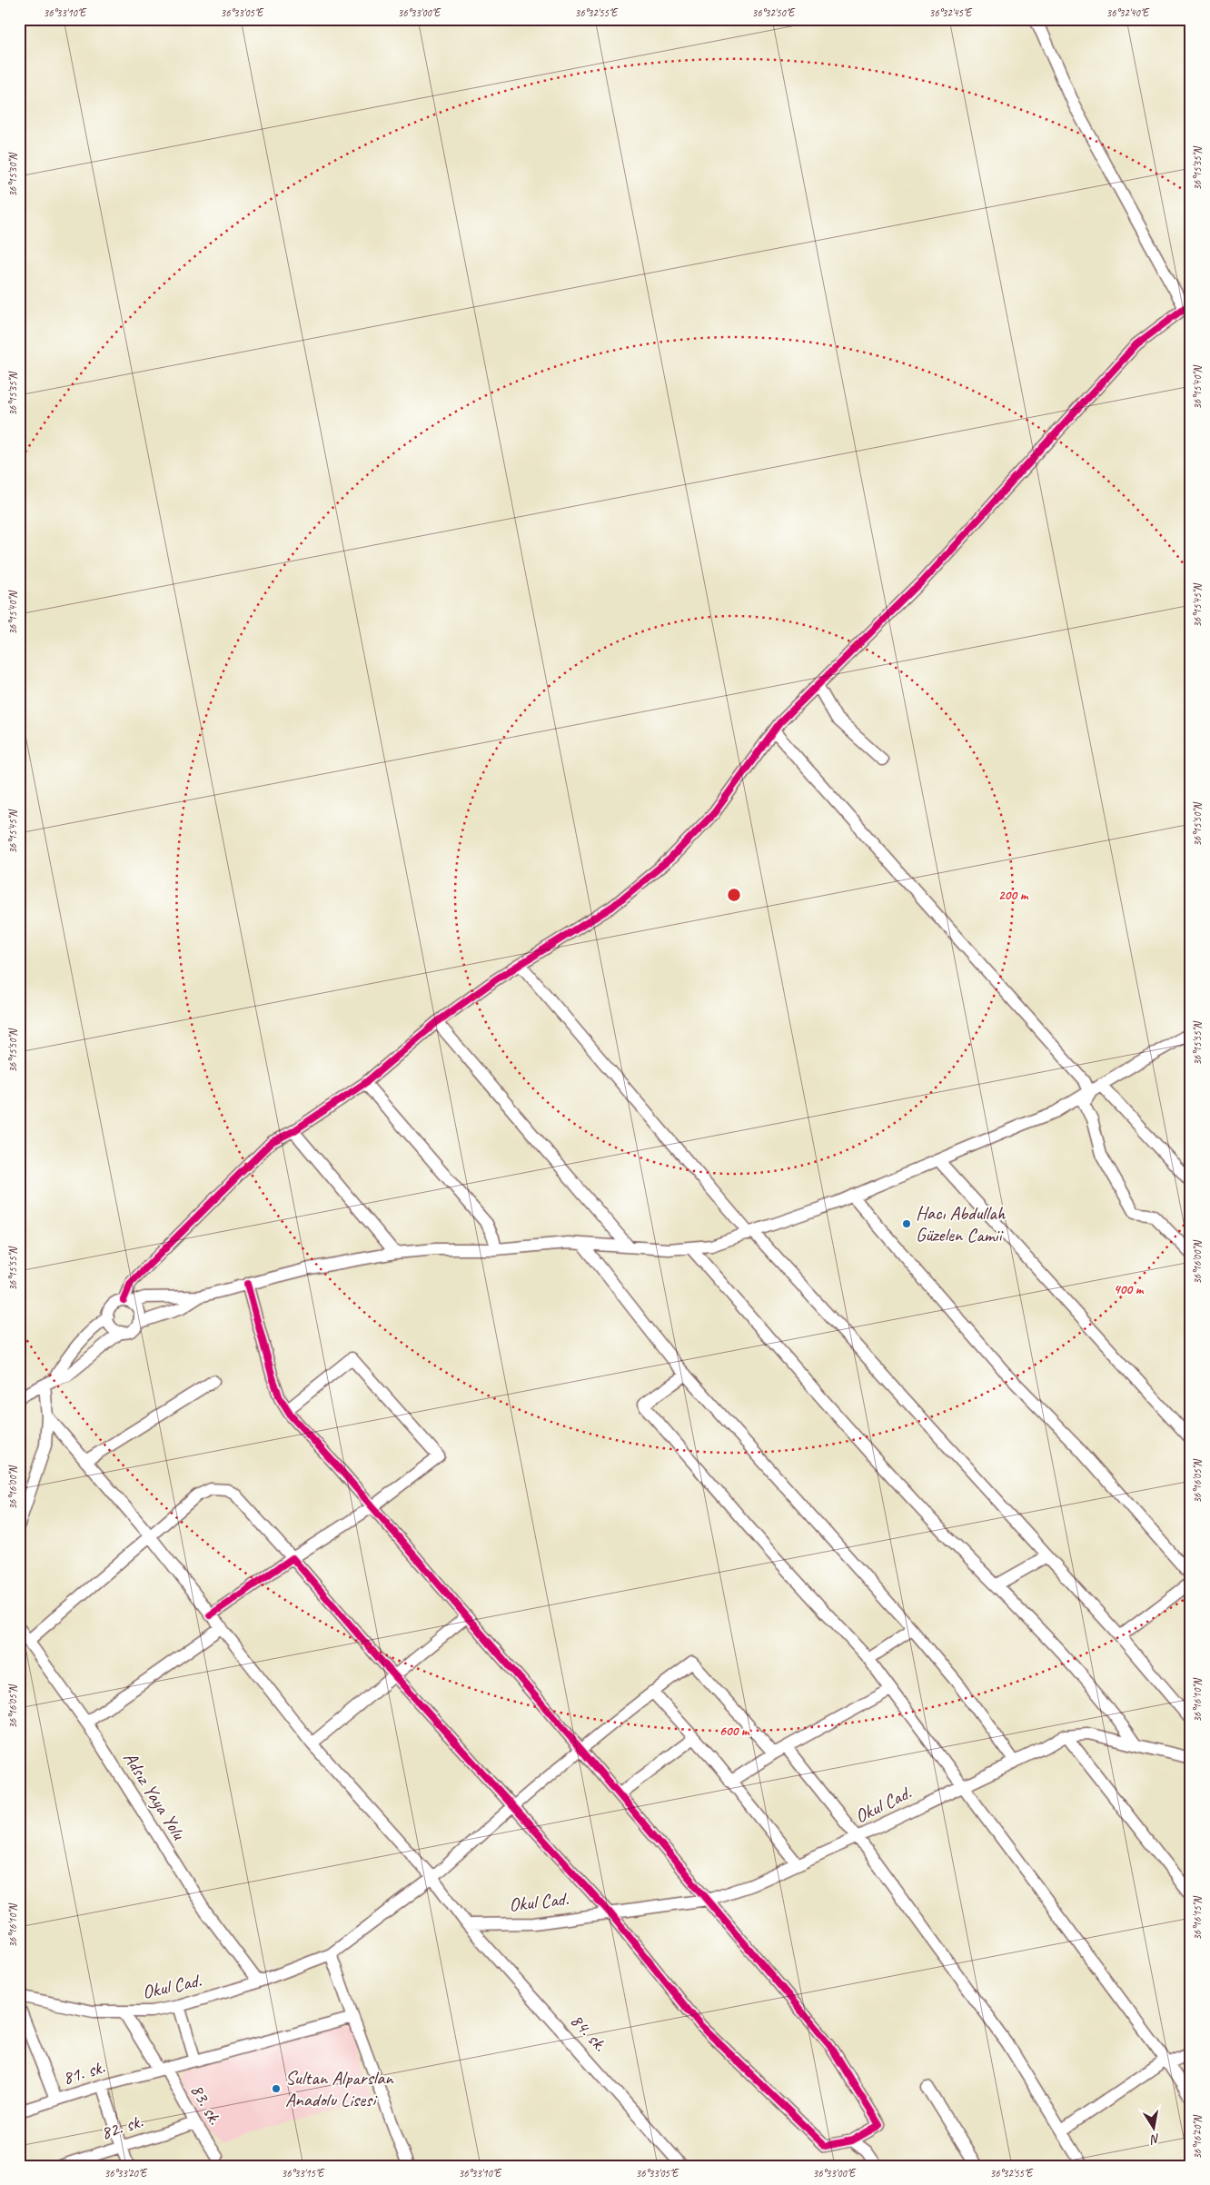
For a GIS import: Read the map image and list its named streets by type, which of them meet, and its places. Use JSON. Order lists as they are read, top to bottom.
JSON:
{
  "streets": {
    "street": [
      "Adsız Yaya Yolu",
      "Okul Cad.",
      "84. sk.",
      "81. sk.",
      "83. sk.",
      "82. sk."
    ]
  },
  "crossings": [
    ["Adsız Yaya Yolu", "Okul Cad."],
    ["Okul Cad.", "84. sk."],
    ["Okul Cad.", "83. sk."],
    ["81. sk.", "83. sk."],
    ["83. sk.", "82. sk."]
  ],
  "places": ["Hacı Abdullah Güzelen Camii", "Sultan Alparslan Anadolu Lisesi"],
  "north": "bottom",
  "coordinates": [
    "36°33'10\"E",
    "36°33'05\"E",
    "36°33'00\"E",
    "36°32'55\"E",
    "36°32'50\"E",
    "36°32'45\"E",
    "36°32'40\"E",
    "36°15'35\"N",
    "36°15'30\"N",
    "36°15'40\"N",
    "36°15'45\"N",
    "36°15'50\"N",
    "36°15'55\"N",
    "36°16'00\"N",
    "36°16'05\"N",
    "36°16'10\"N",
    "36°16'15\"N",
    "36°16'20\"N",
    "36°33'20\"E",
    "36°33'15\"E"
  ],
  "rings": ["200 m", "400 m", "600 m"]
}
